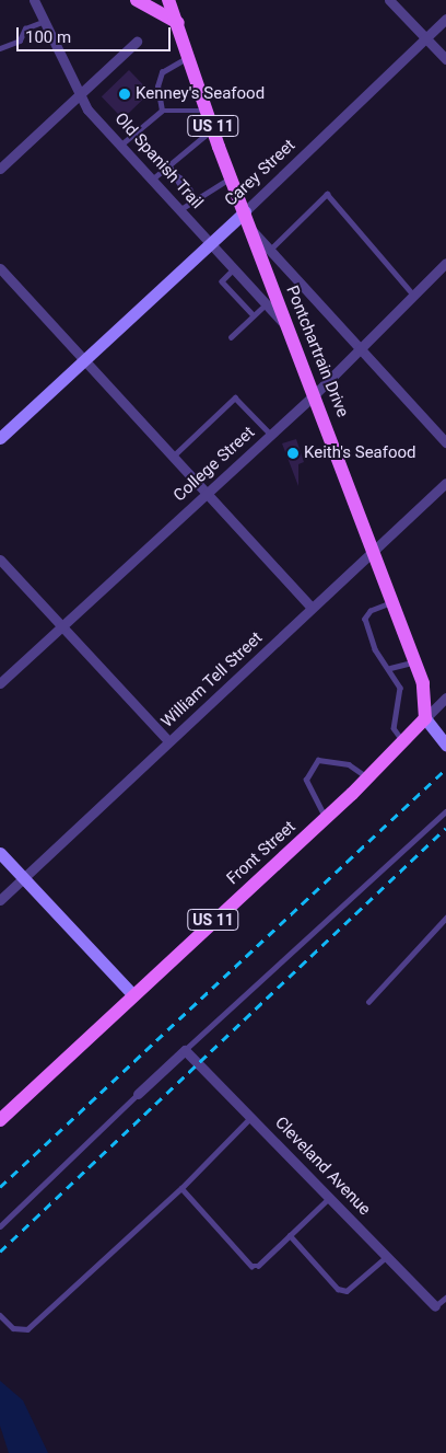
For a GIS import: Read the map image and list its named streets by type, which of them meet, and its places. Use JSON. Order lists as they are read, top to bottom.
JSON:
{
  "streets": {
    "main road": ["US 11", "Pontchartrain Drive", "Front Street"],
    "street": [
      "Old Spanish Trail",
      "Carey Street",
      "College Street",
      "William Tell Street",
      "Cleveland Avenue"
    ]
  },
  "crossings": [
    ["Old Spanish Trail", "Carey Street"],
    ["Old Spanish Trail", "Pontchartrain Drive"],
    ["Carey Street", "Pontchartrain Drive"],
    ["Pontchartrain Drive", "College Street"],
    ["Pontchartrain Drive", "William Tell Street"],
    ["Pontchartrain Drive", "Front Street"]
  ],
  "places": ["Kenney's Seafood", "Keith's Seafood"],
  "scale_bar": "100 m"
}
